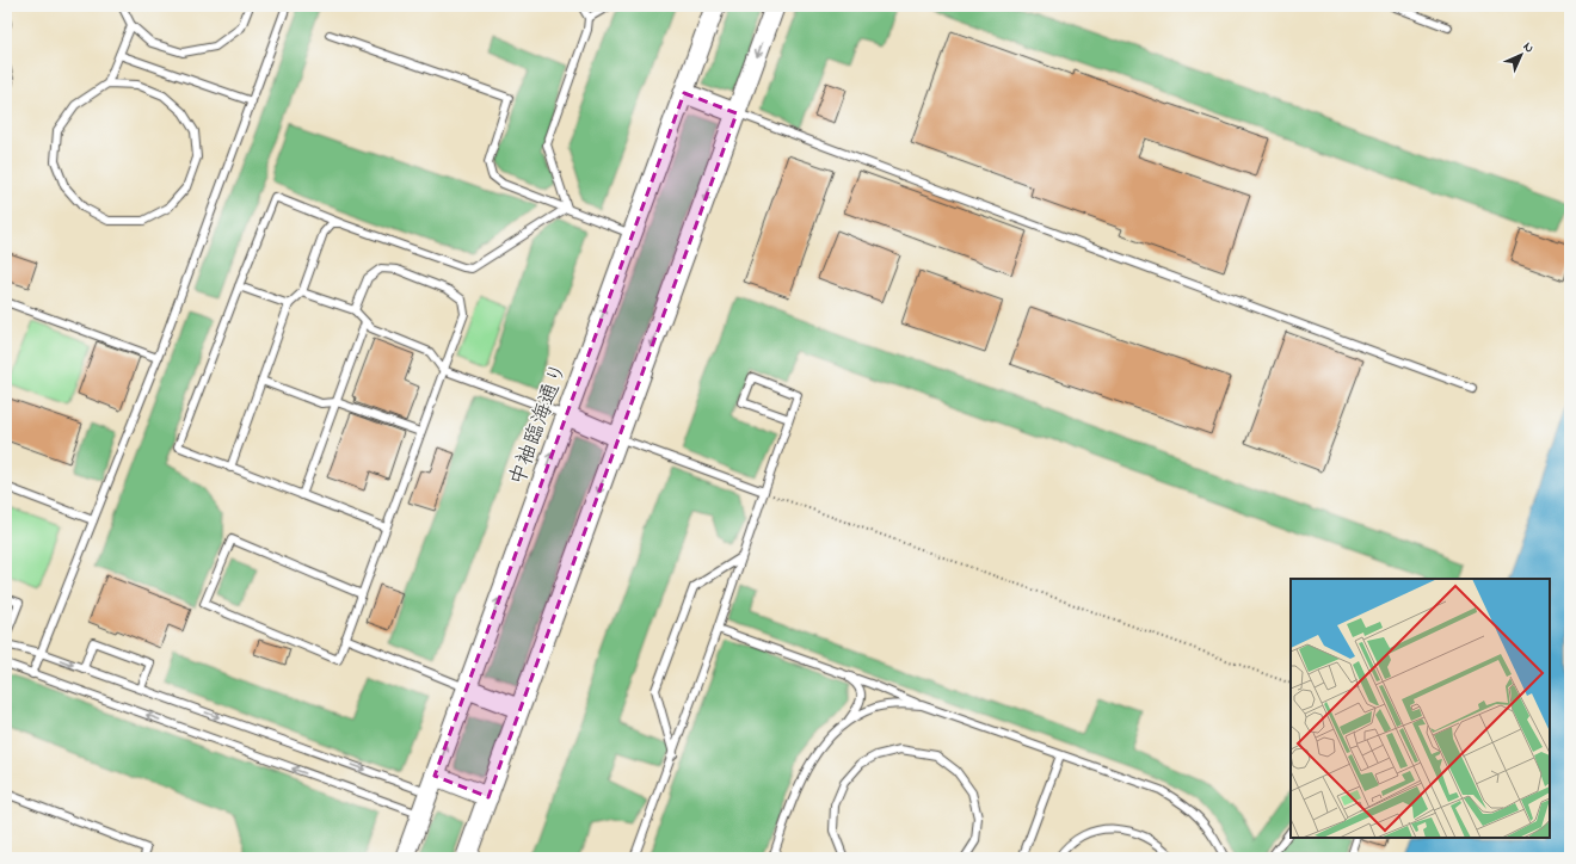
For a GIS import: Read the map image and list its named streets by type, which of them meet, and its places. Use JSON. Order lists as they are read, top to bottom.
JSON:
{
  "streets": {
    "street": ["中袖臨海通り"]
  },
  "north": "top right"
}
